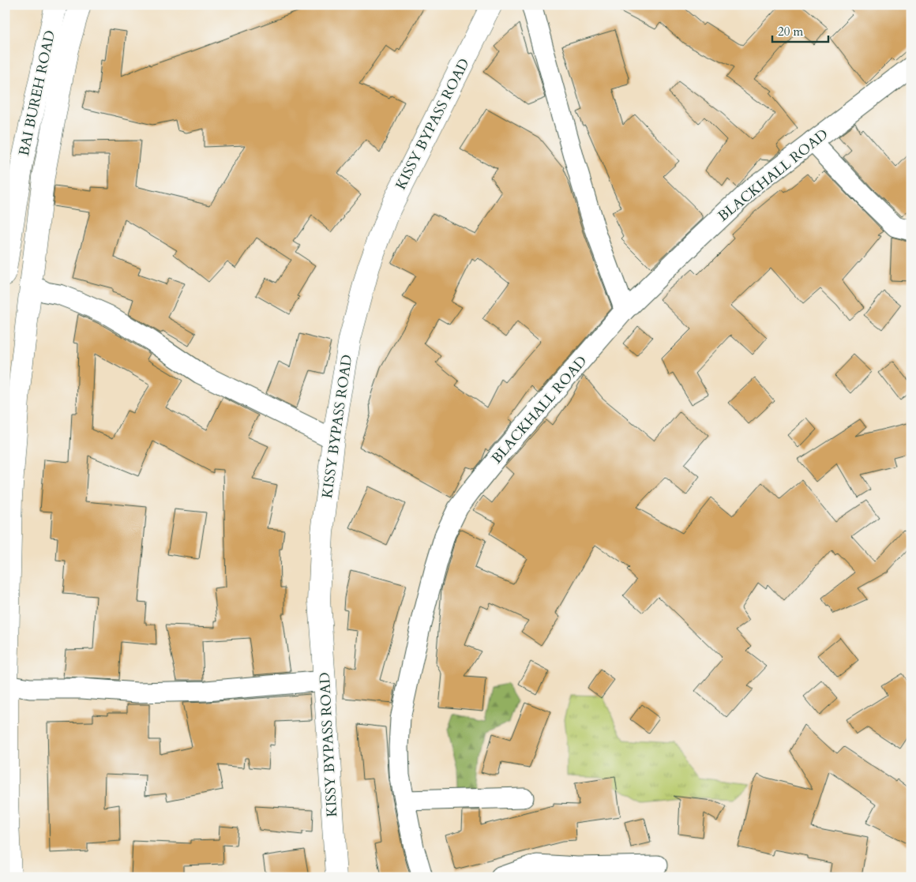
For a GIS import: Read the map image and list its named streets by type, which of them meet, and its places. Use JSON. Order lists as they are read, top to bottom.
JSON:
{
  "streets": {
    "main road": ["BAI BUREH ROAD", "KISSY BYPASS ROAD"],
    "street": ["BLACKHALL ROAD"]
  },
  "scale_bar": "20 m"
}
